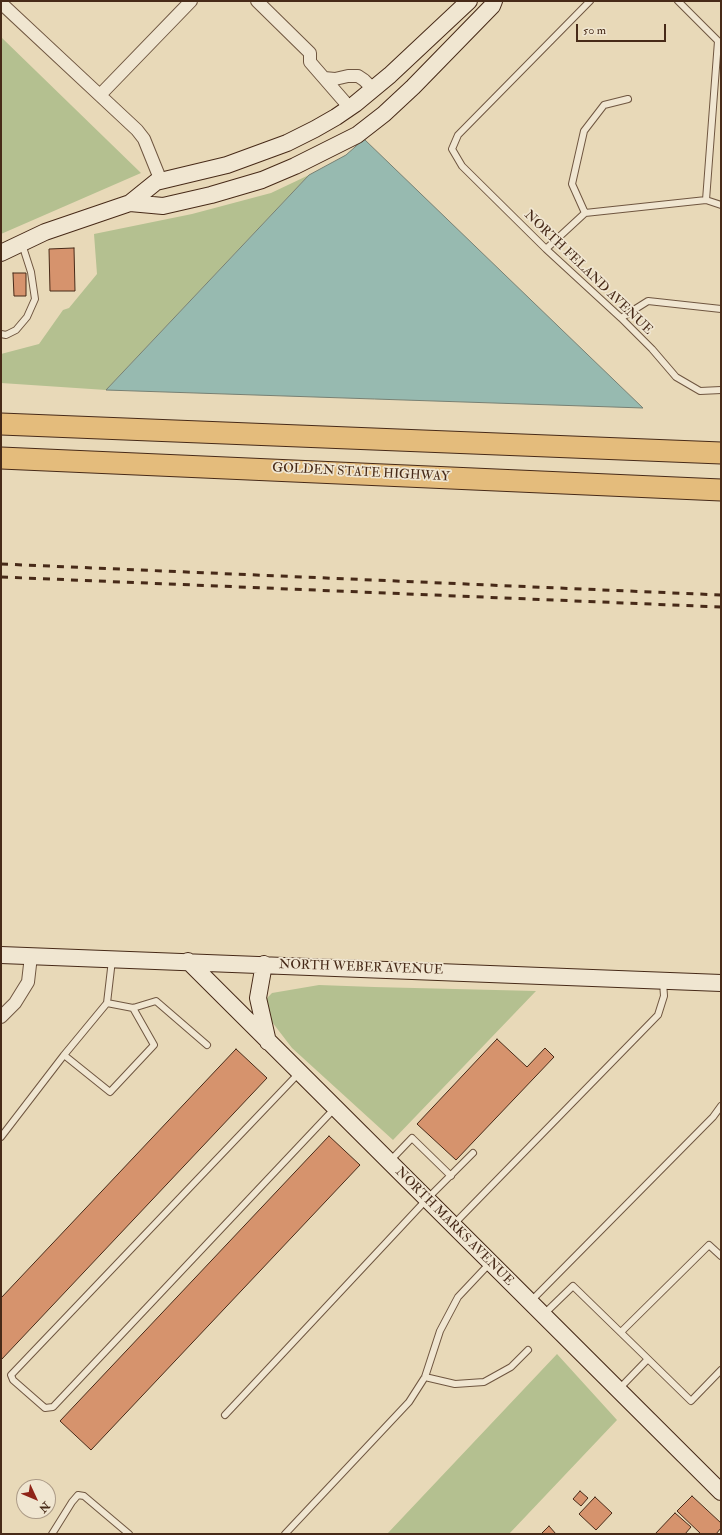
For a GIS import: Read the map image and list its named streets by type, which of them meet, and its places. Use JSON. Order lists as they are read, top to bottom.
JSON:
{
  "streets": {
    "highway": ["GOLDEN STATE HIGHWAY"],
    "main road": ["NORTH WEBER AVENUE", "NORTH MARKS AVENUE"],
    "lane": ["NORTH FELAND AVENUE"]
  },
  "crossings": [
    ["NORTH WEBER AVENUE", "NORTH MARKS AVENUE"]
  ],
  "scale_bar": "50 m",
  "north": "bottom right"
}
